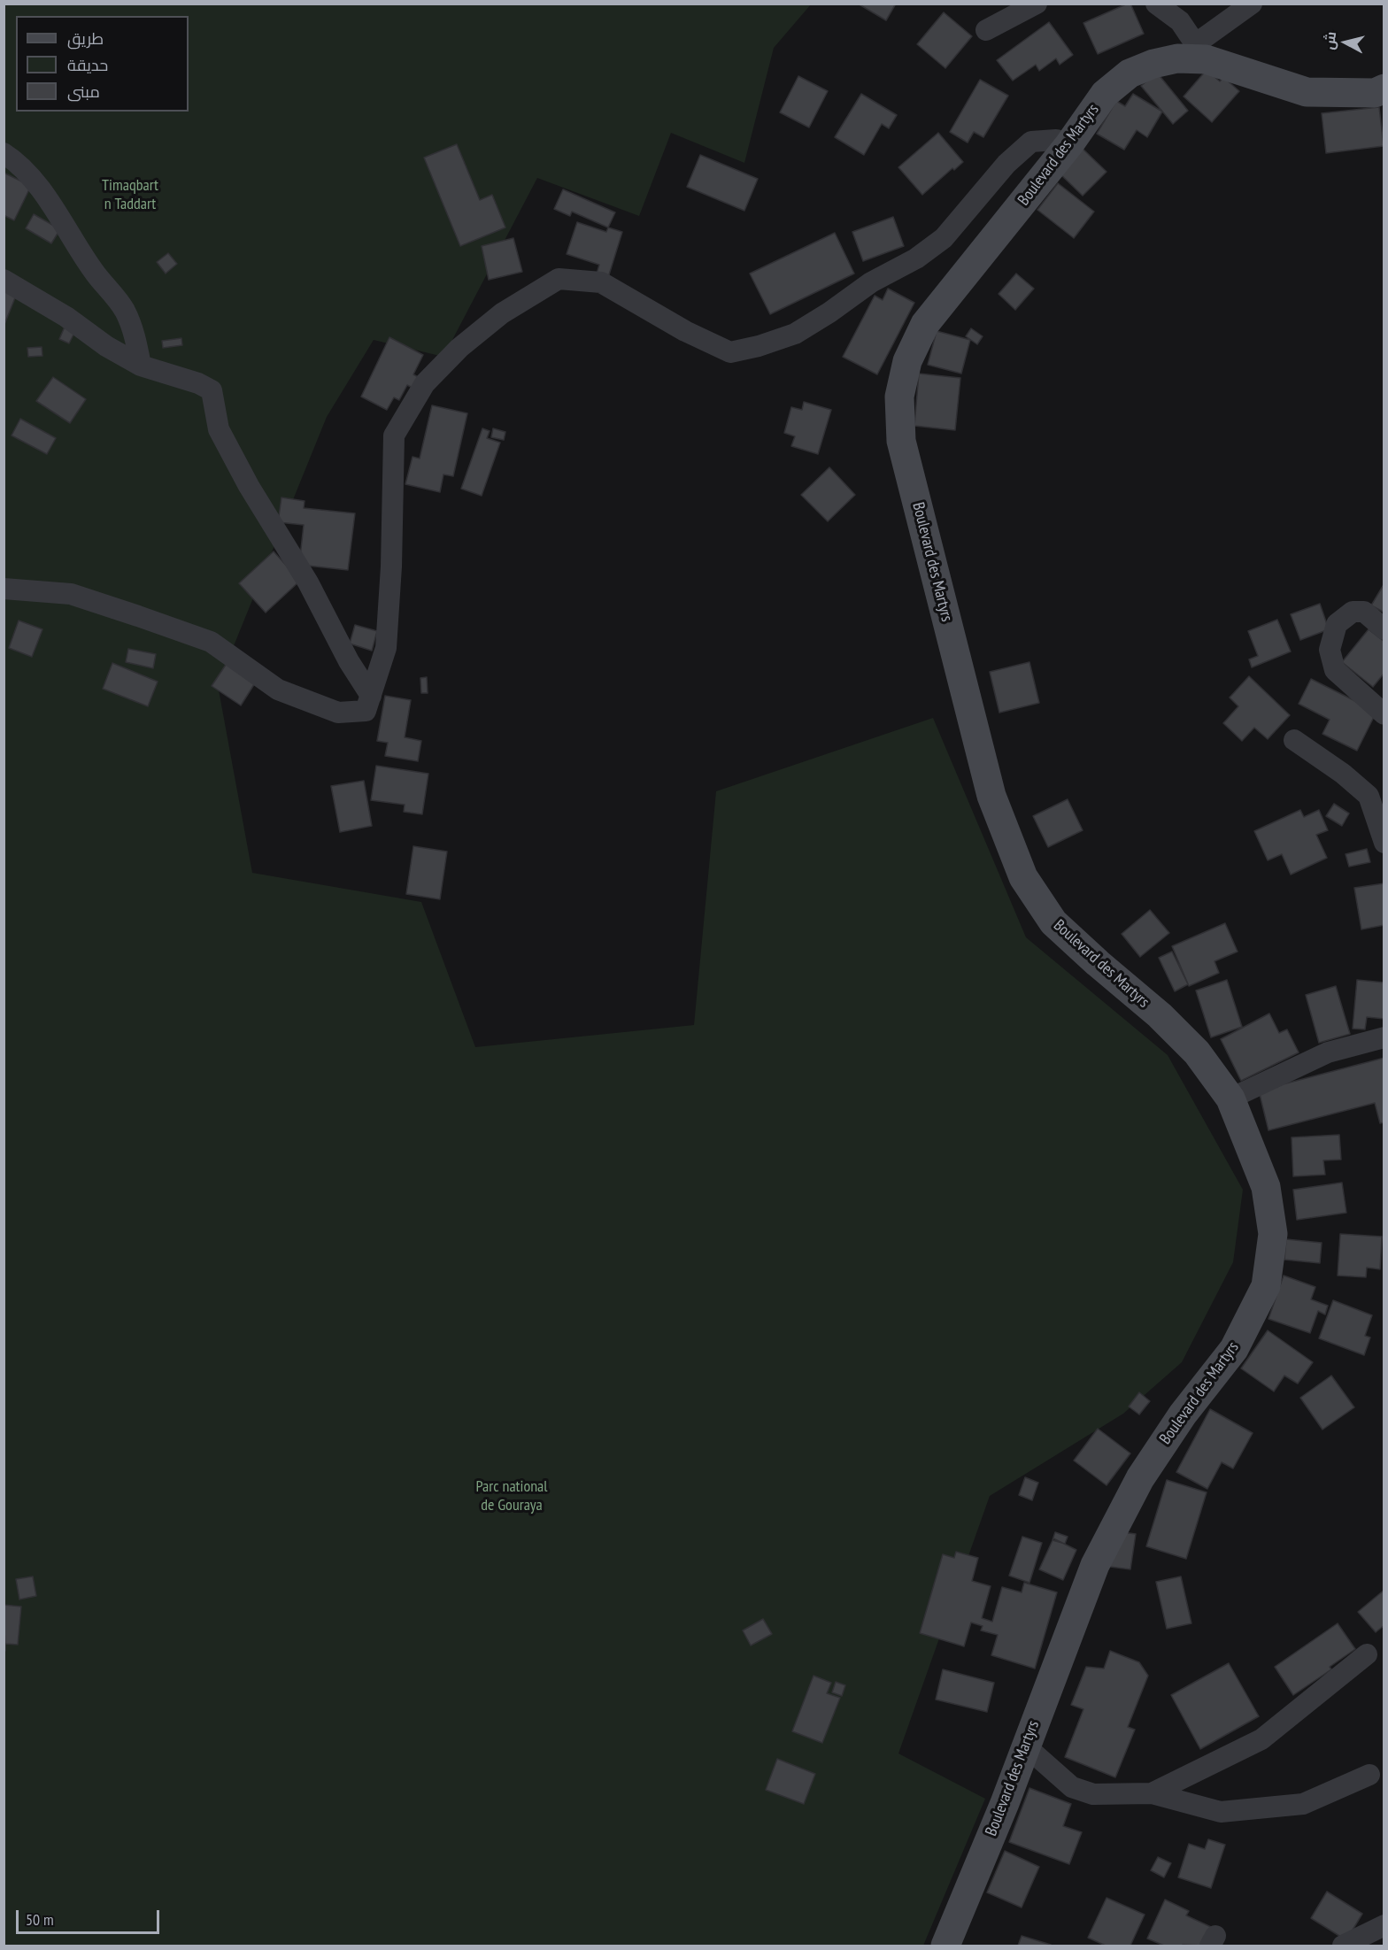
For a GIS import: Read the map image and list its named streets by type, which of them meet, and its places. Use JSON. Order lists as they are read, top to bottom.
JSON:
{
  "streets": {
    "main road": ["Boulevard des Martyrs"]
  },
  "parks": ["Timaqbart n Taddart", "Parc national de Gouraya"],
  "legend": ["طريق", "حديقة", "مبنى"],
  "scale_bar": "50 m",
  "north": "left"
}
